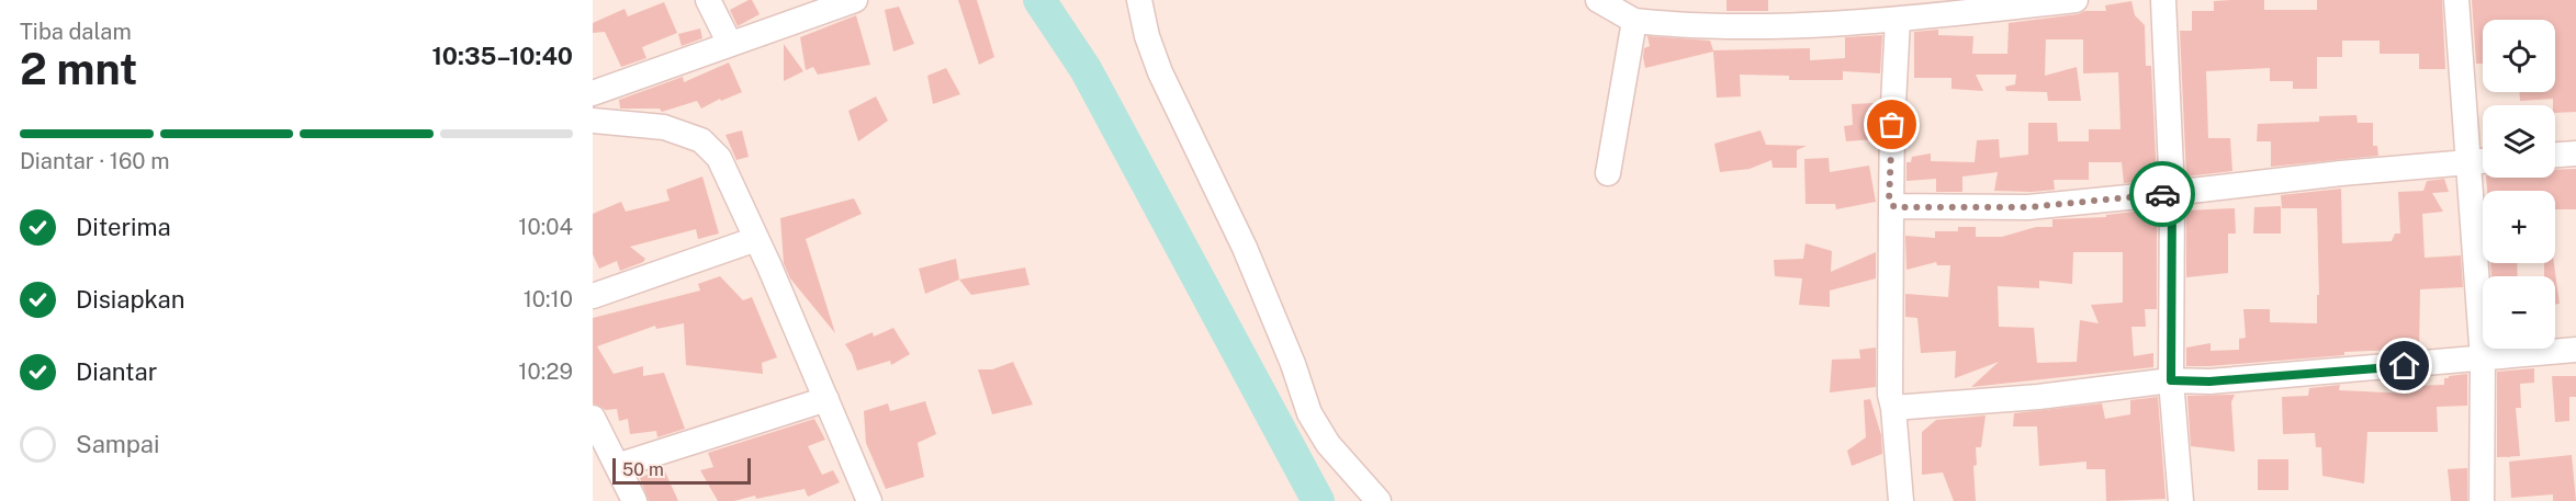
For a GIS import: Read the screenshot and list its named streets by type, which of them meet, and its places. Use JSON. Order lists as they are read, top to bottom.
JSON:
{
  "scale_bar": "50 m",
  "page": {
    "heading": ["2 mnt", "Tiba dalam", "10:35–10:40"],
    "map_buttons": ["+", "−"],
    "bar": "Diantar · 160 m",
    "list": [
      ["Diterima", "10:04"],
      ["Disiapkan", "10:10"],
      ["Diantar", "10:29"],
      "Sampai"
    ],
    "scale": "50 m"
  }
}
